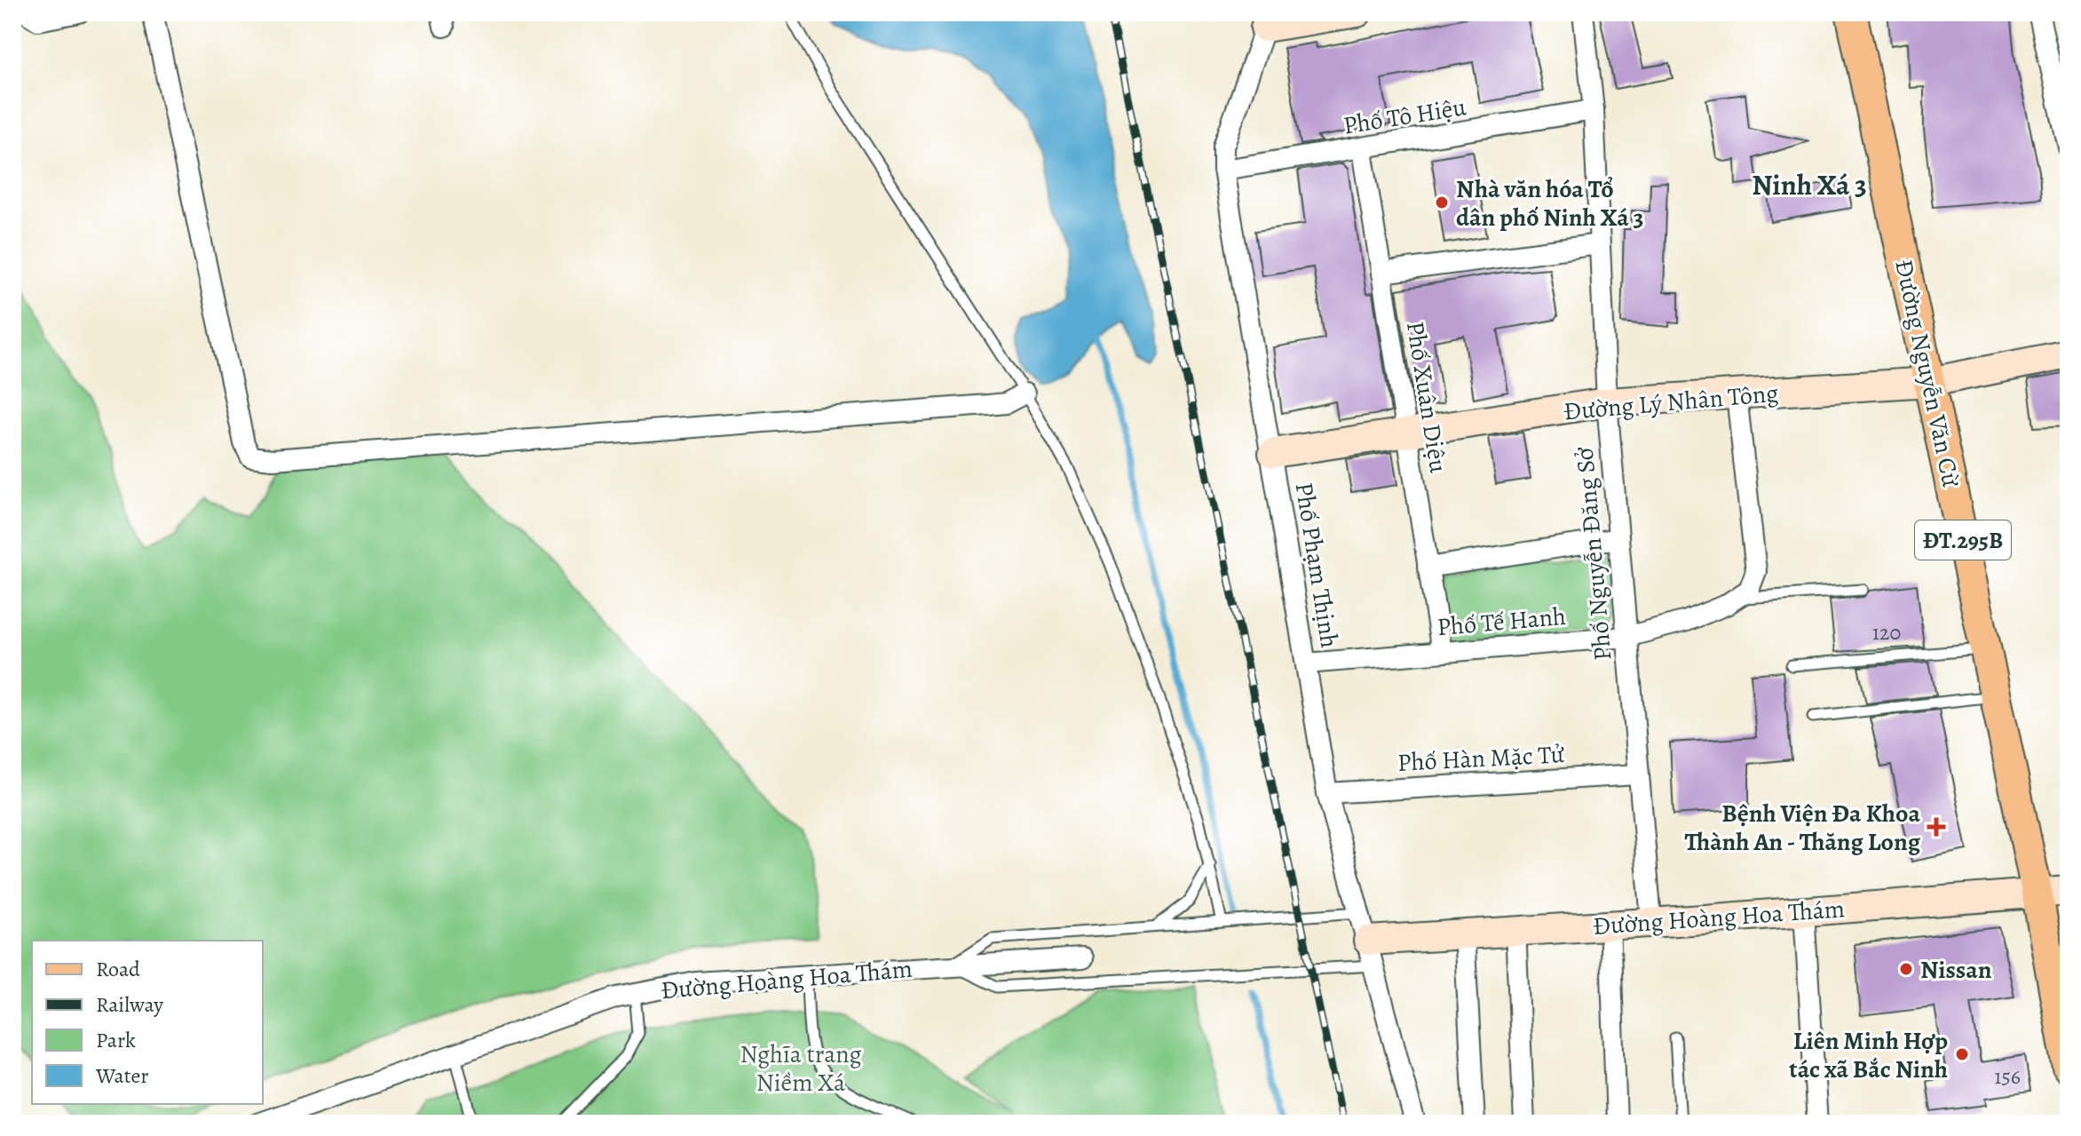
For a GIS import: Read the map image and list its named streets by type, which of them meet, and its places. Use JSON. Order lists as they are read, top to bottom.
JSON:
{
  "streets": {
    "main road": ["Đường Nguyễn Văn Cừ", "ĐT.295B"],
    "street": [
      "Phố Tô Hiệu",
      "Phố Xuân Diệu",
      "Đường Lý Nhân Tông",
      "Phố Nguyễn Đăng Sở",
      "Phố Phạm Thịnh",
      "Phố Tế Hanh",
      "Phố Hàn Mặc Tử",
      "Đường Hoàng Hoa Thám"
    ]
  },
  "crossings": [
    ["Phố Tô Hiệu", "Phố Xuân Diệu"],
    ["Phố Tô Hiệu", "Phố Nguyễn Đăng Sở"],
    ["Phố Tô Hiệu", "Phố Phạm Thịnh"],
    ["Đường Nguyễn Văn Cừ", "Đường Lý Nhân Tông"],
    ["Đường Nguyễn Văn Cừ", "Đường Hoàng Hoa Thám"],
    ["Phố Xuân Diệu", "Đường Lý Nhân Tông"],
    ["Phố Xuân Diệu", "Phố Tế Hanh"],
    ["Đường Lý Nhân Tông", "Phố Nguyễn Đăng Sở"],
    ["Đường Lý Nhân Tông", "Phố Phạm Thịnh"],
    ["Đường Lý Nhân Tông", "Phố Tế Hanh"],
    ["Phố Nguyễn Đăng Sở", "Phố Tế Hanh"],
    ["Phố Nguyễn Đăng Sở", "Phố Hàn Mặc Tử"],
    ["Phố Nguyễn Đăng Sở", "Đường Hoàng Hoa Thám"],
    ["Phố Phạm Thịnh", "Phố Tế Hanh"],
    ["Phố Phạm Thịnh", "Phố Hàn Mặc Tử"],
    ["Phố Phạm Thịnh", "Đường Hoàng Hoa Thám"]
  ],
  "districts": ["Ninh Xá 3"],
  "parks": ["Nghĩa trang Niềm Xá"],
  "places": {
    "other": ["Nhà văn hóa Tổ dân phố Ninh Xá 3", "Nissan", "Liên Minh Hợp tác xã Bắc Ninh"],
    "health": ["Bệnh Viện Đa Khoa Thành An - Thăng Long"]
  },
  "house_numbers": ["120", "156"],
  "legend": [
    "Road",
    "Railway",
    "Park",
    "Water"
  ]
}
